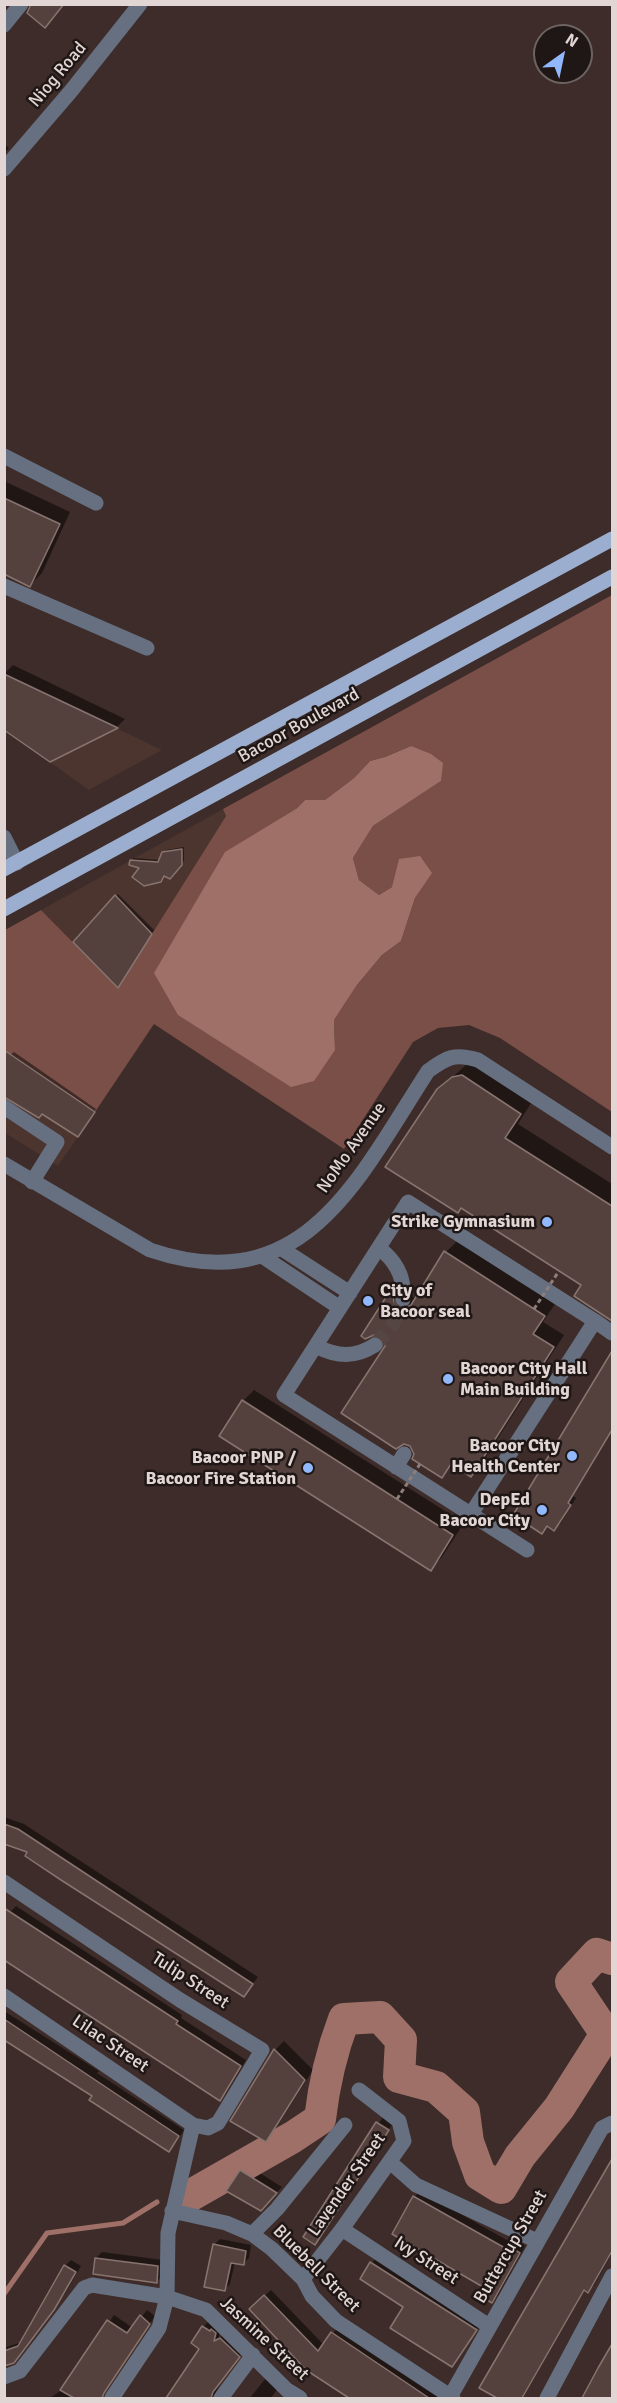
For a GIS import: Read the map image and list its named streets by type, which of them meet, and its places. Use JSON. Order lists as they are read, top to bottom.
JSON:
{
  "streets": {
    "main road": ["Bacoor Boulevard"],
    "street": [
      "Niog Road",
      "NoMo Avenue",
      "Tulip Street",
      "Lilac Street",
      "Lavender Street",
      "Buttercup Street",
      "Ivy Street",
      "Bluebell Street",
      "Jasmine Street"
    ]
  },
  "crossings": [
    ["Tulip Street", "Lilac Street"],
    ["Lavender Street", "Ivy Street"],
    ["Lavender Street", "Bluebell Street"],
    ["Buttercup Street", "Ivy Street"],
    ["Buttercup Street", "Bluebell Street"]
  ],
  "places": [
    "Strike Gymnasium",
    "City of Bacoor seal",
    "Bacoor City Hall Main Building",
    "Bacoor City Health Center",
    "Bacoor PNP / Bacoor Fire Station",
    "DepEd Bacoor City"
  ],
  "north": "top right"
}
